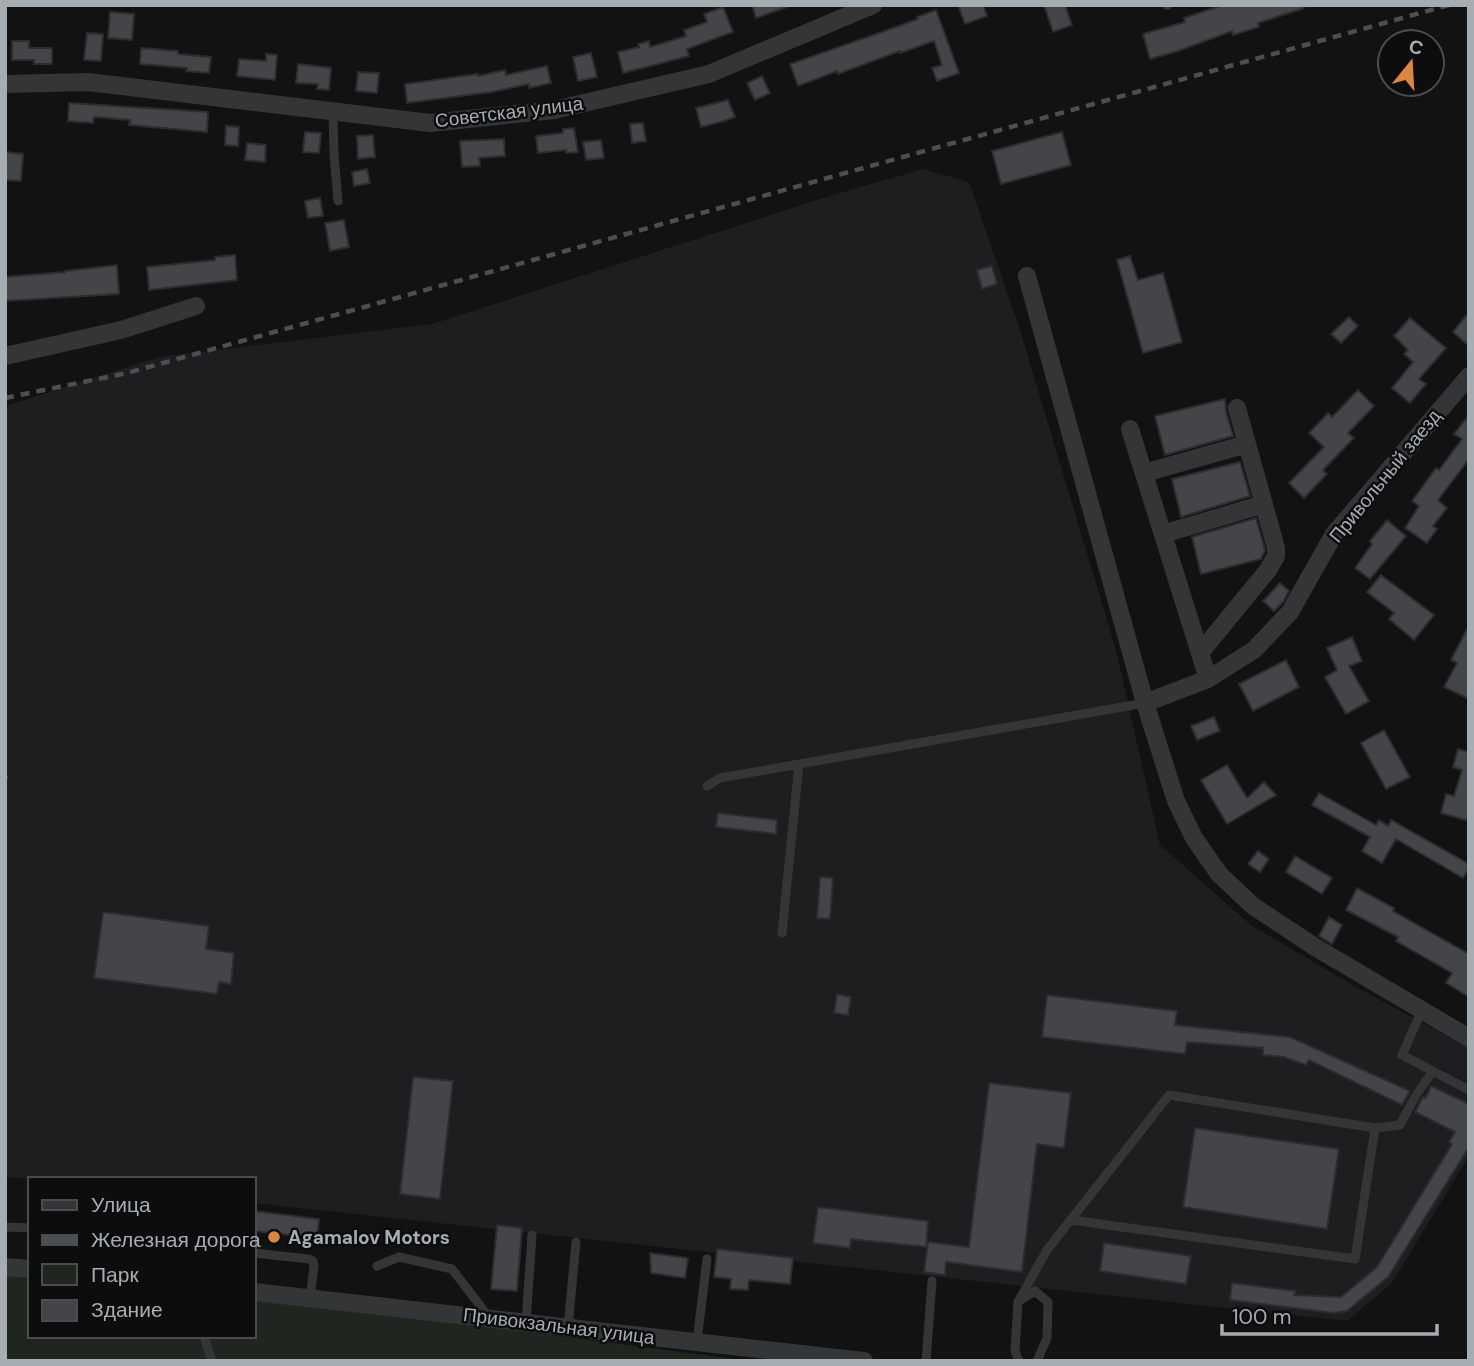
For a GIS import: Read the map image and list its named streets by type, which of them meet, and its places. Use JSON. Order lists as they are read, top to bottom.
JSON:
{
  "streets": {
    "street": ["Советская улица", "Привольный заезд", "Привокзальная улица"]
  },
  "places": ["Agamalov Motors"],
  "legend": [
    "Улица",
    "Железная дорога",
    "Парк",
    "Здание"
  ],
  "scale_bar": "100 m",
  "north": "top"
}
